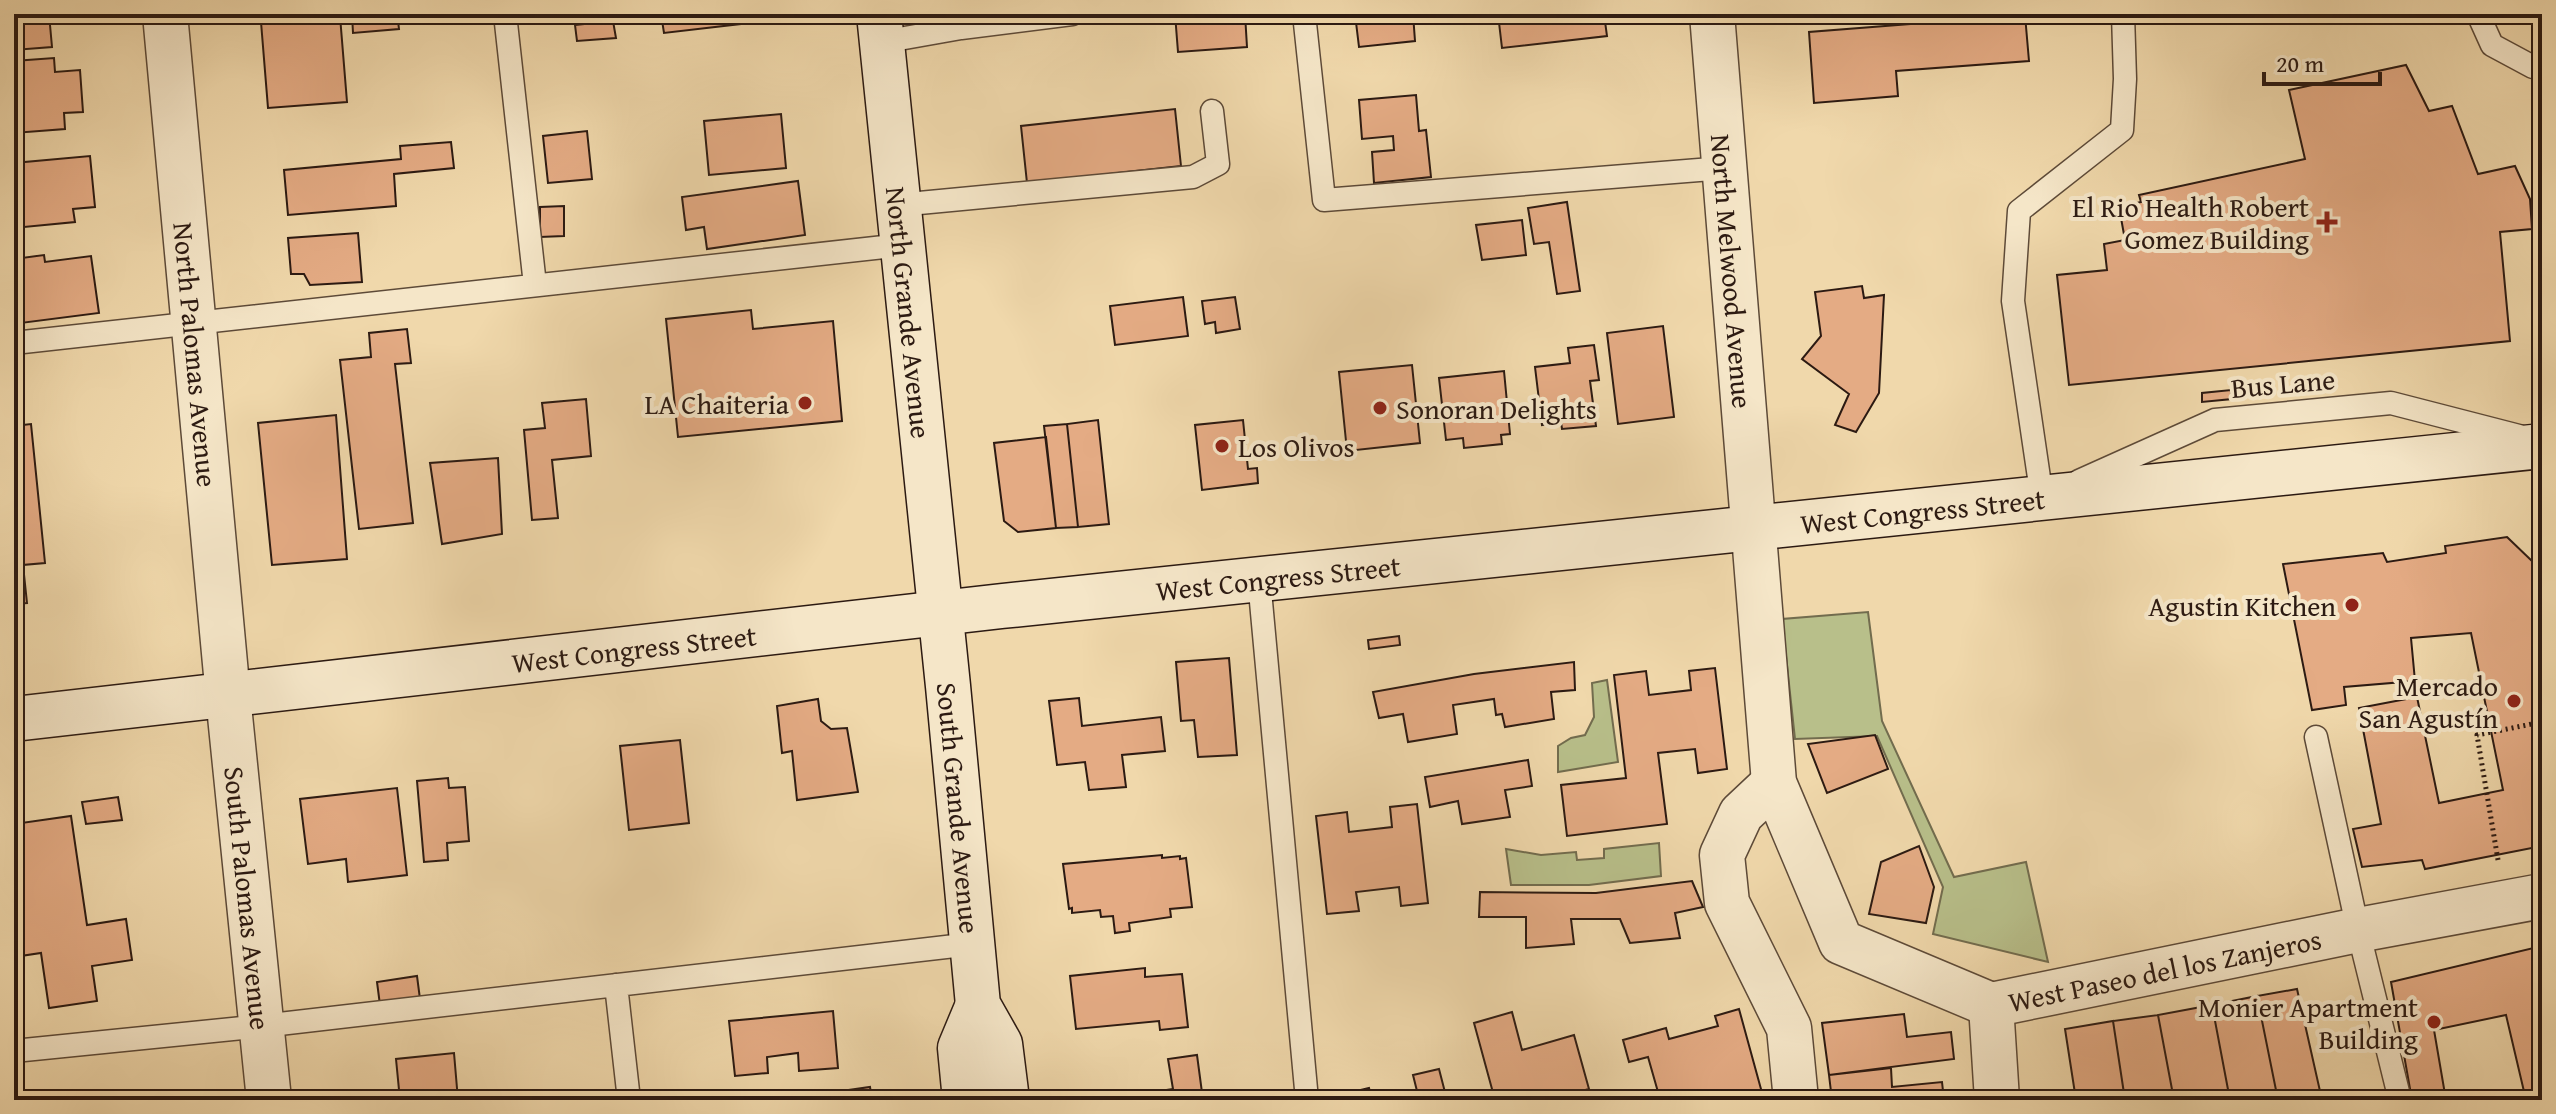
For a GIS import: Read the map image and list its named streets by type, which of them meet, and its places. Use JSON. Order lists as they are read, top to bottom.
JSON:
{
  "streets": {
    "main road": [
      "North Melwood Avenue",
      "North Grande Avenue",
      "North Palomas Avenue",
      "West Congress Street",
      "South Grande Avenue",
      "South Palomas Avenue",
      "West Paseo del los Zanjeros"
    ],
    "lane": ["Bus Lane"]
  },
  "crossings": [
    ["North Melwood Avenue", "West Congress Street"],
    ["North Melwood Avenue", "West Paseo del los Zanjeros"],
    ["North Grande Avenue", "West Congress Street"],
    ["North Grande Avenue", "South Grande Avenue"],
    ["North Palomas Avenue", "West Congress Street"],
    ["North Palomas Avenue", "South Palomas Avenue"],
    ["Bus Lane", "West Congress Street"],
    ["West Congress Street", "South Grande Avenue"],
    ["West Congress Street", "South Palomas Avenue"],
    ["West Congress Street", "West Paseo del los Zanjeros"]
  ],
  "places": {
    "health": ["El Rio Health Robert Gomez Building"],
    "other": [
      "LA Chaiteria",
      "Sonoran Delights",
      "Los Olivos",
      "Agustin Kitchen",
      "Mercado San Agustín",
      "Monier Apartment Building"
    ]
  },
  "scale_bar": "20 m"
}
